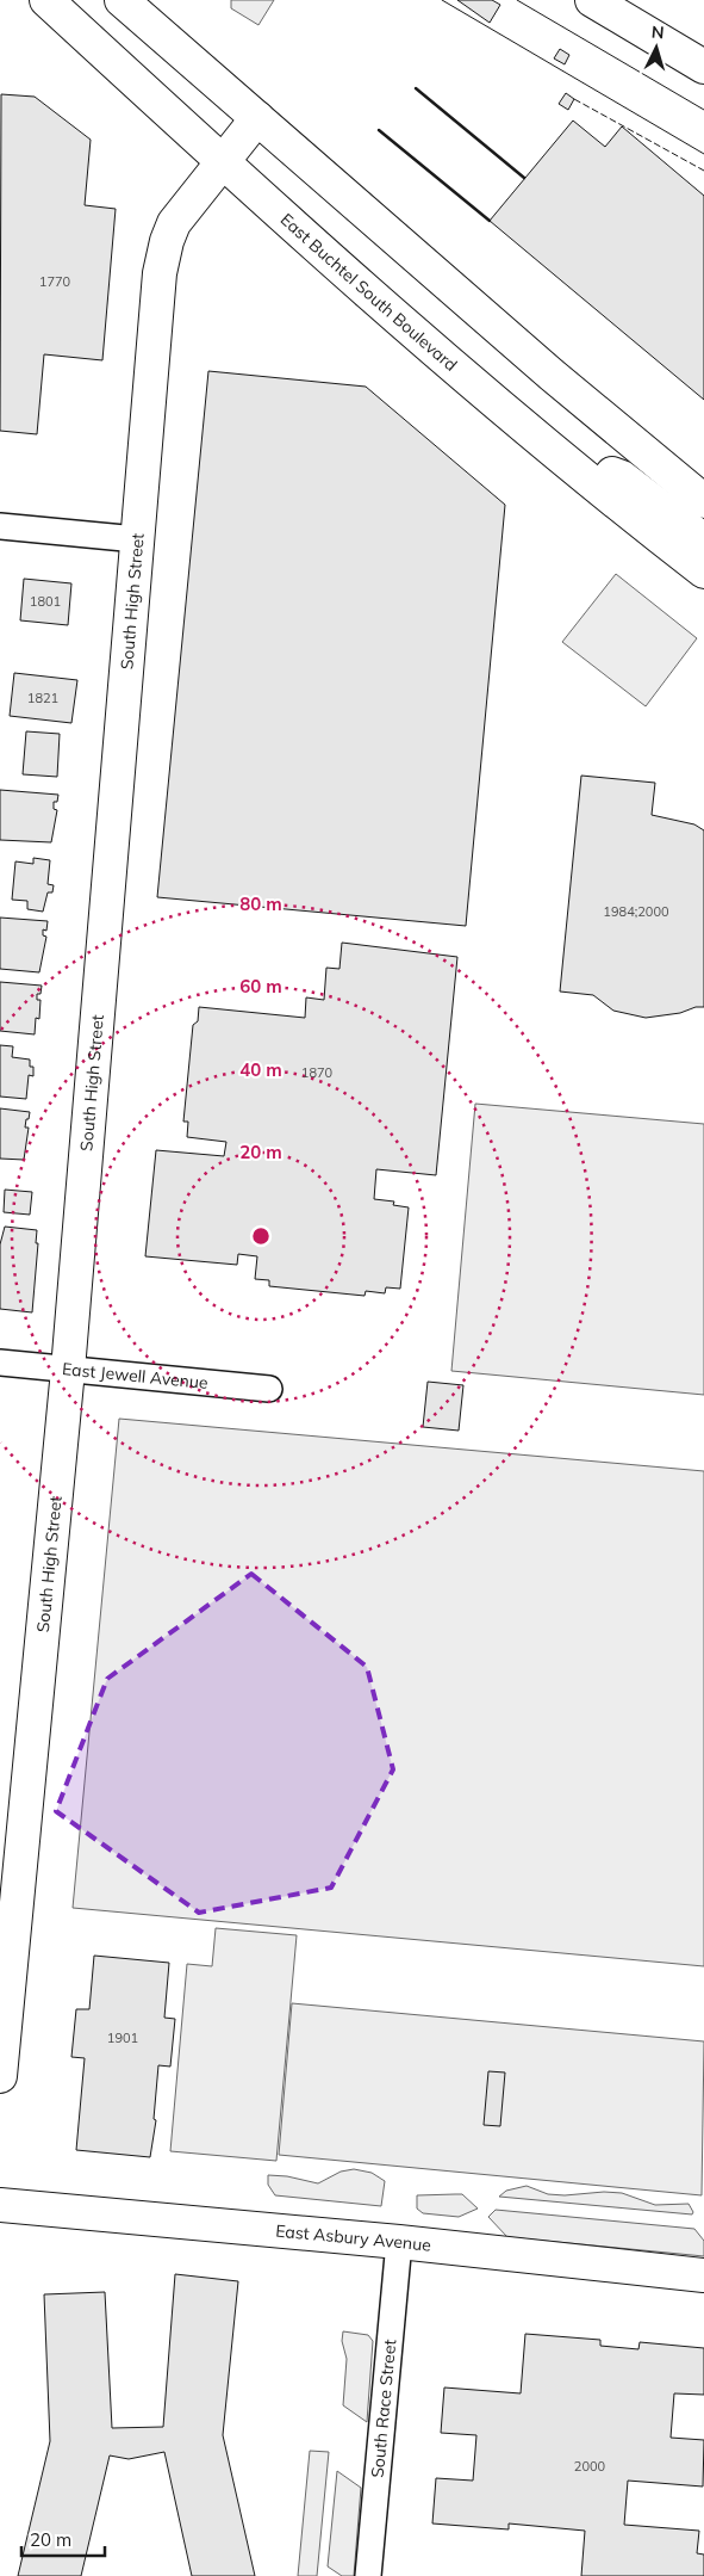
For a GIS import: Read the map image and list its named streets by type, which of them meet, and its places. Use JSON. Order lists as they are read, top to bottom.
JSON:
{
  "streets": {
    "main road": ["East Buchtel South Boulevard", "South High Street", "East Asbury Avenue"],
    "street": ["East Jewell Avenue", "South Race Street"]
  },
  "crossings": [
    ["East Buchtel South Boulevard", "South High Street"],
    ["South High Street", "East Jewell Avenue"],
    ["East Asbury Avenue", "South Race Street"]
  ],
  "house_numbers": [
    "1770",
    "1801",
    "1821",
    "1984;2000",
    "1870",
    "1901",
    "2000"
  ],
  "scale_bar": "20 m",
  "north": "top",
  "rings": [
    "80 m",
    "60 m",
    "40 m",
    "20 m"
  ]
}
